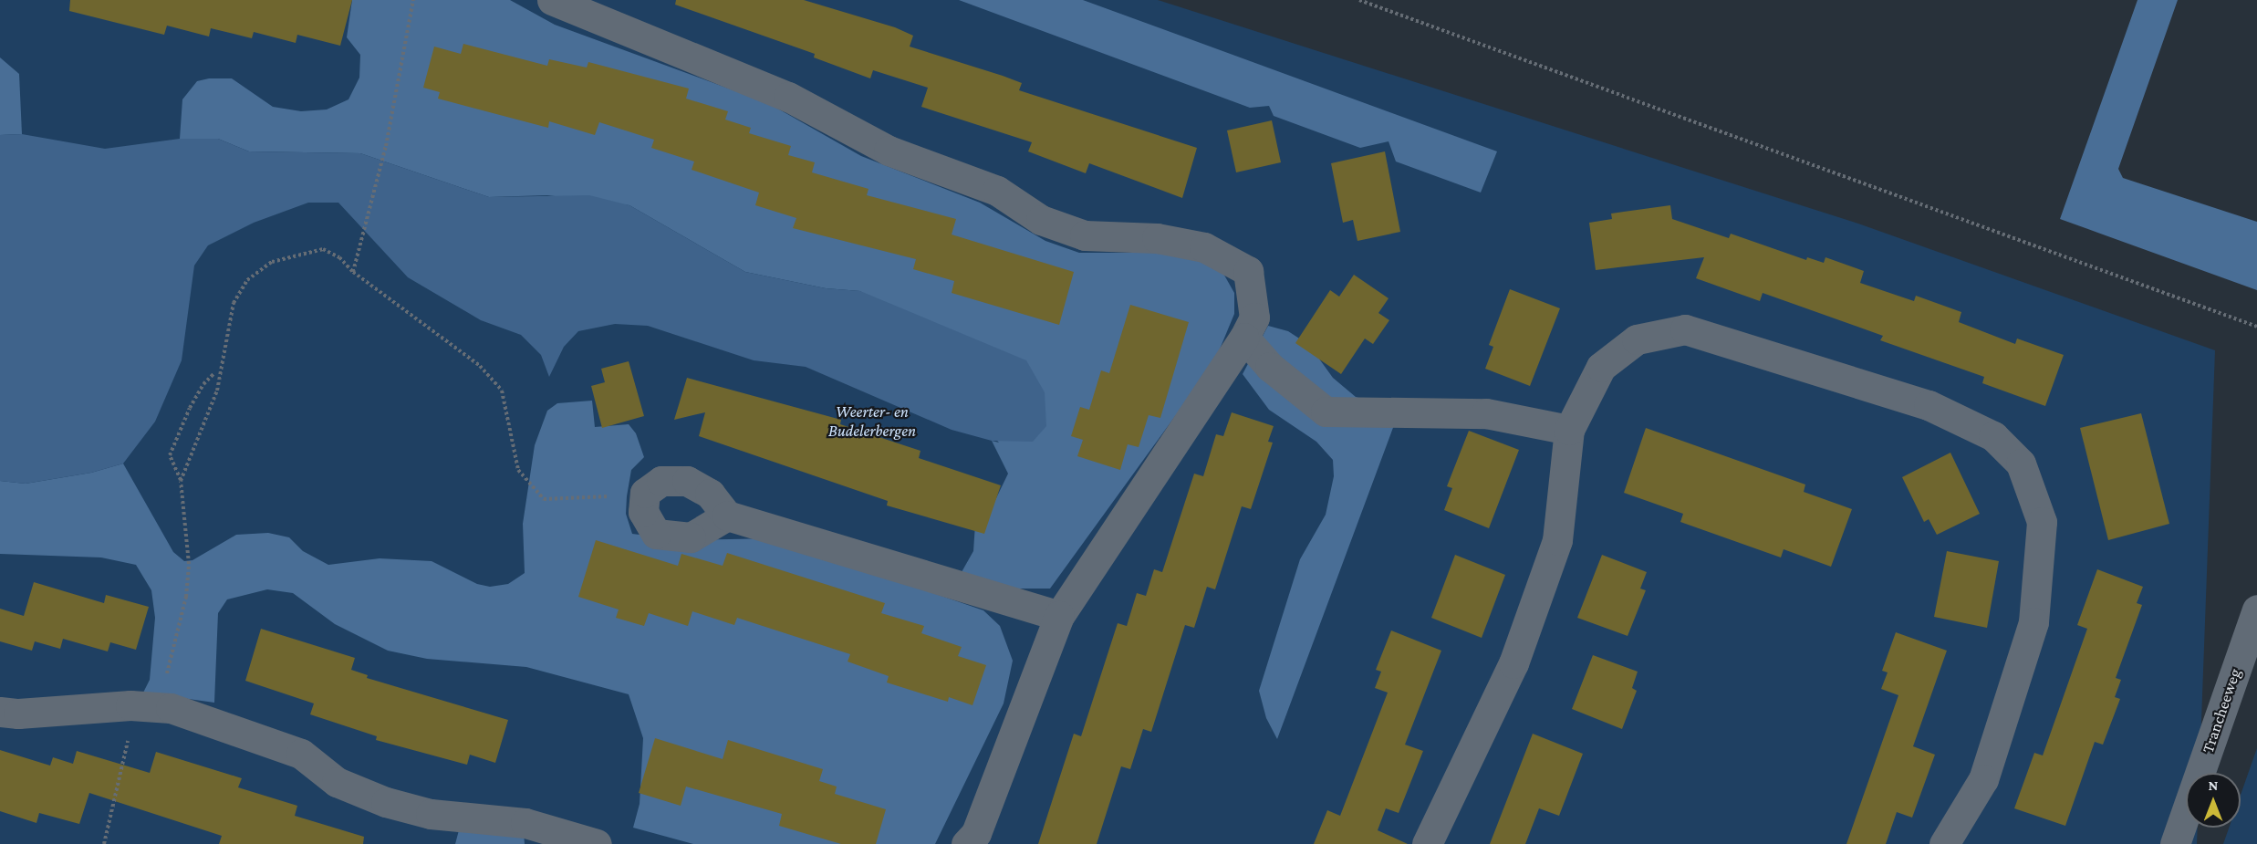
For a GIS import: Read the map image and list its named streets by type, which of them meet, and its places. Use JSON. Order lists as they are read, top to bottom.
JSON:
{
  "streets": {
    "street": ["Trancheeweg"]
  },
  "parks": ["Weerter- en Budelerbergen"],
  "north": "top"
}
